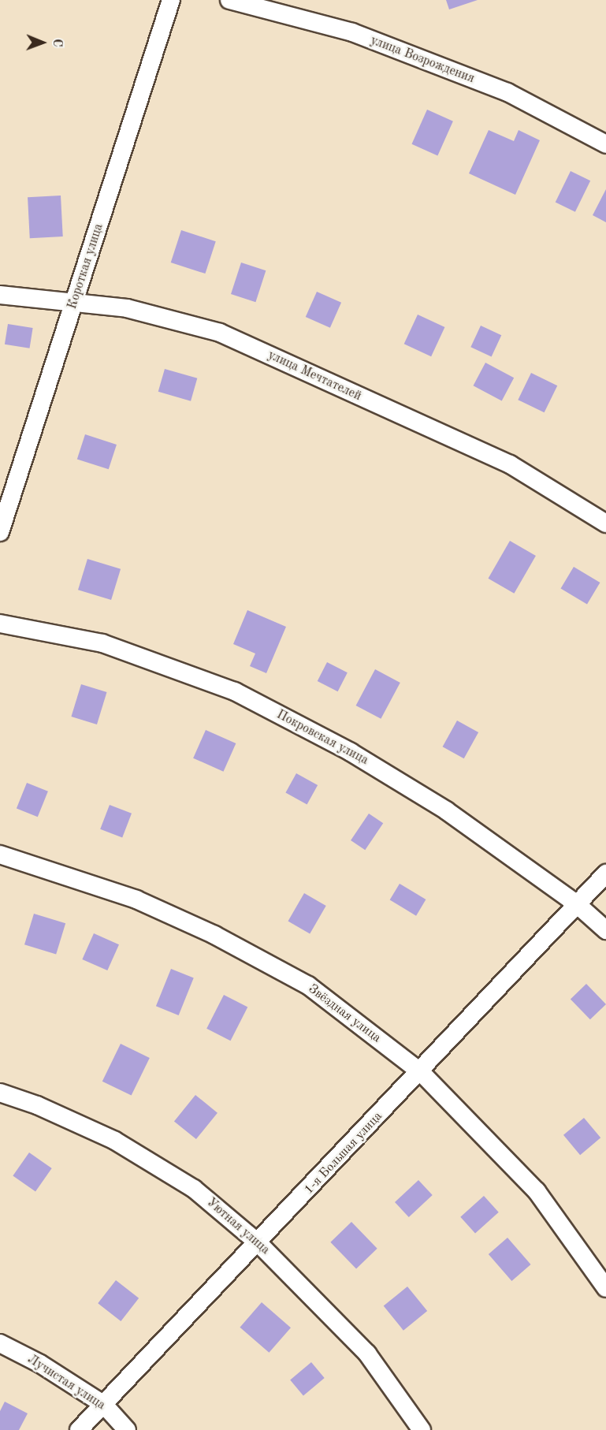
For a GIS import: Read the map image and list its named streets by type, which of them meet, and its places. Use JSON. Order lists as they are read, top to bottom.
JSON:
{
  "streets": {
    "street": [
      "улица Возрождения",
      "Короткая улица",
      "улица Мечтателей",
      "Покровская улица",
      "Звёздная улица",
      "1-я Большая улица",
      "Уютная улица",
      "Лучистая улица"
    ]
  },
  "crossings": [
    ["Короткая улица", "улица Мечтателей"],
    ["Покровская улица", "1-я Большая улица"],
    ["Звёздная улица", "1-я Большая улица"],
    ["1-я Большая улица", "Уютная улица"],
    ["1-я Большая улица", "Лучистая улица"]
  ],
  "north": "right"
}
